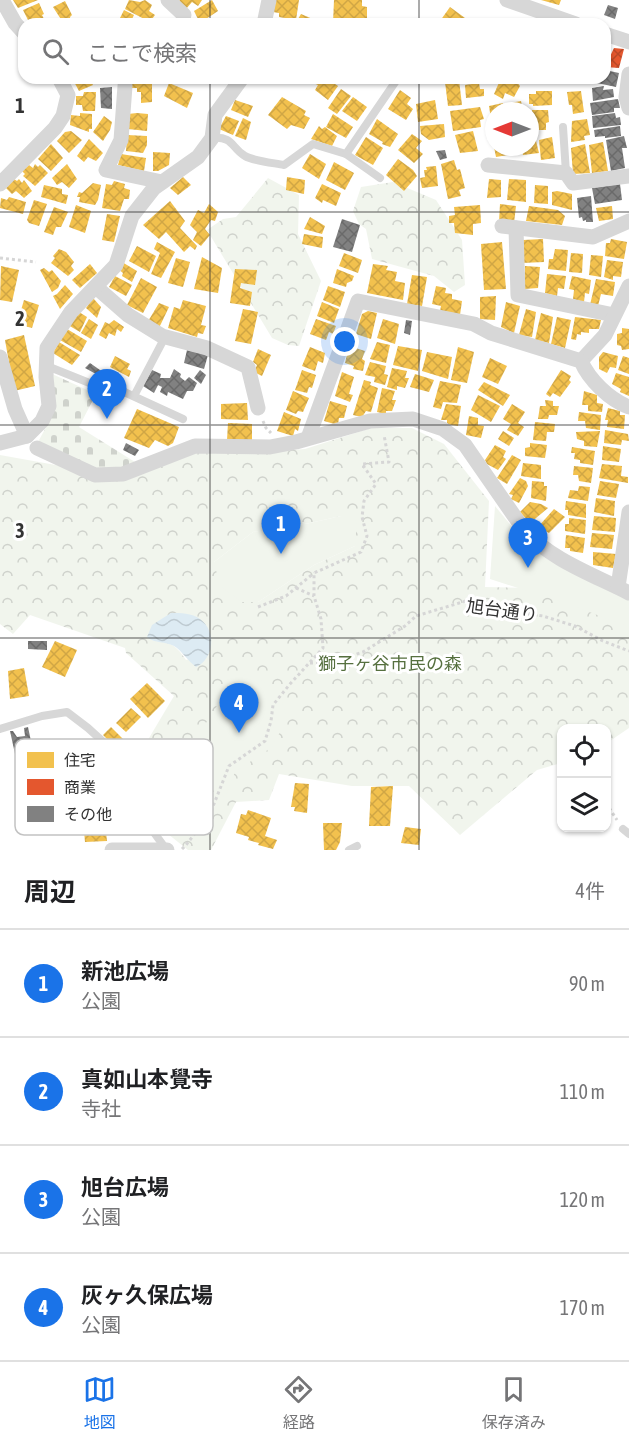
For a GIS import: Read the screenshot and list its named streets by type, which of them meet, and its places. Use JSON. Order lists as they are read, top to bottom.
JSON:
{
  "streets": {
    "path": ["旭台通り"]
  },
  "parks": ["獅子ヶ谷市民の森"],
  "legend": ["住宅", "商業", "その他"],
  "north": "left",
  "page": {
    "search": "ここで検索",
    "pins": [
      "2",
      "1",
      "3",
      "4"
    ],
    "heading": ["周辺", "4件"],
    "list": [
      {
        "mark": "1",
        "name": "新池広場",
        "note": "公園",
        "value": "90 m"
      },
      {
        "mark": "2",
        "name": "真如山本覺寺",
        "note": "寺社",
        "value": "110 m"
      },
      {
        "mark": "3",
        "name": "旭台広場",
        "note": "公園",
        "value": "120 m"
      },
      {
        "mark": "4",
        "name": "灰ヶ久保広場",
        "note": "公園",
        "value": "170 m"
      }
    ],
    "nav": ["地図", "経路", "保存済み"]
  },
  "grid": {
    "rows": ["1", "2", "3"]
  }
}
